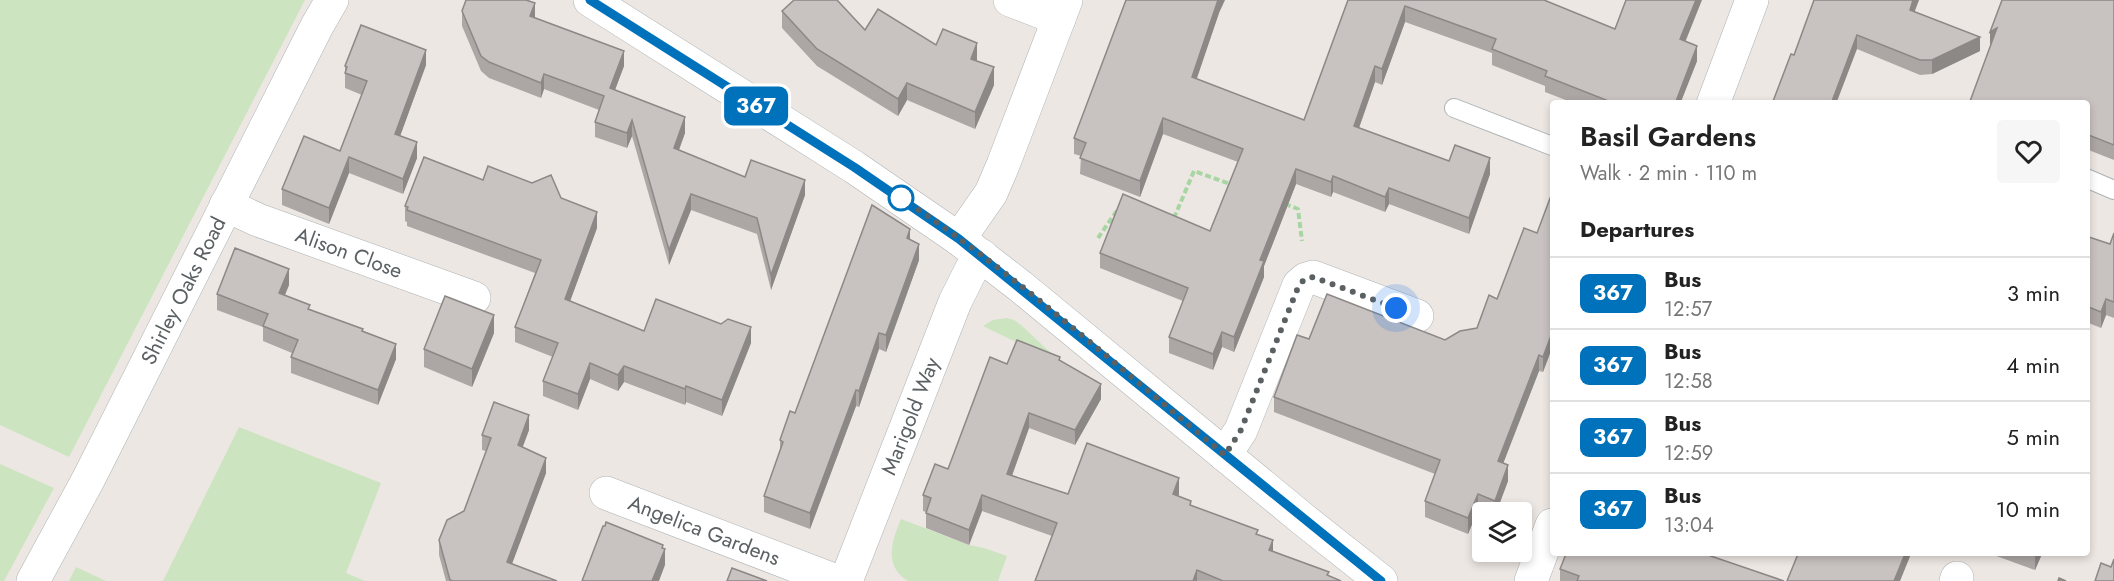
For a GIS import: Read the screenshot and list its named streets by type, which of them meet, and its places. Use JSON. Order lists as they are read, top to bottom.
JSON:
{
  "streets": {
    "street": [
      "Alison Close",
      "Shirley Oaks Road",
      "Marigold Way",
      "Angelica Gardens"
    ]
  },
  "crossings": [
    ["Alison Close", "Shirley Oaks Road"]
  ],
  "lines": ["bus line 367"],
  "page": {
    "on_map": "367",
    "heading": [
      ["Basil Gardens", "Walk · 2 min · 110 m"],
      "Departures"
    ],
    "list": [
      {
        "mark": "367",
        "name": "Bus",
        "note": "12:57",
        "value": "3 min"
      },
      {
        "mark": "367",
        "name": "Bus",
        "note": "12:58",
        "value": "4 min"
      },
      {
        "mark": "367",
        "name": "Bus",
        "note": "12:59",
        "value": "5 min"
      },
      {
        "mark": "367",
        "name": "Bus",
        "note": "13:04",
        "value": "10 min"
      }
    ]
  }
}
